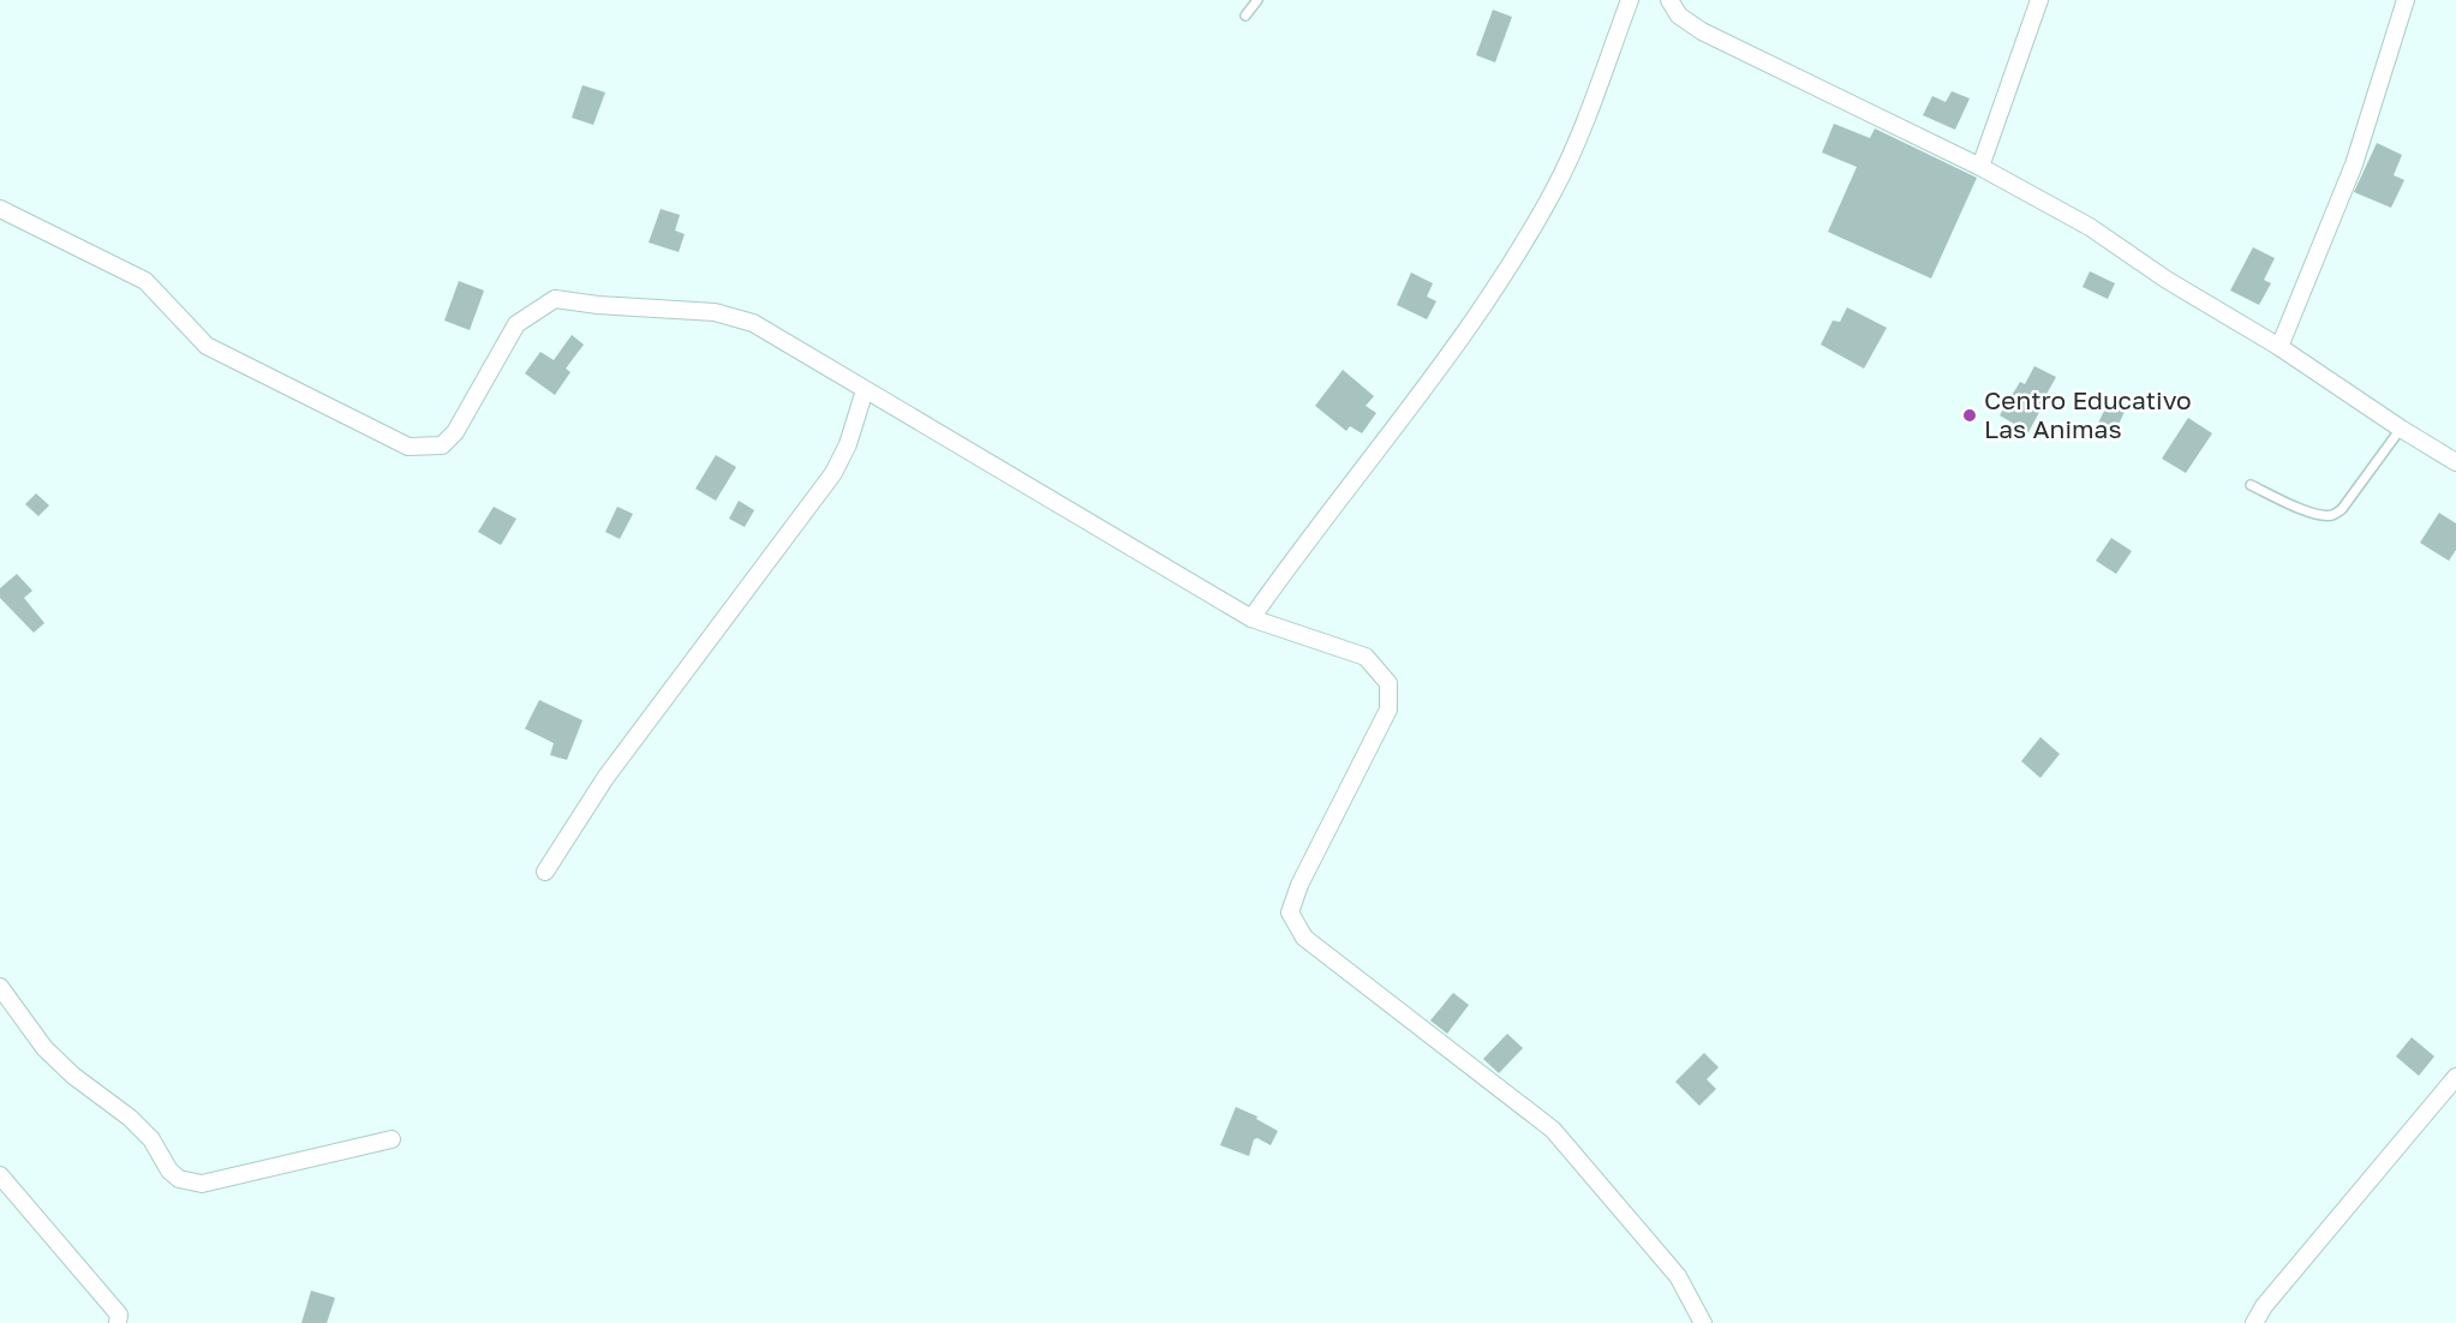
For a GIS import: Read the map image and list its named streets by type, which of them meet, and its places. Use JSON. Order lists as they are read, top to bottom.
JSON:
{
  "places": ["Centro Educativo Las Animas"]
}
